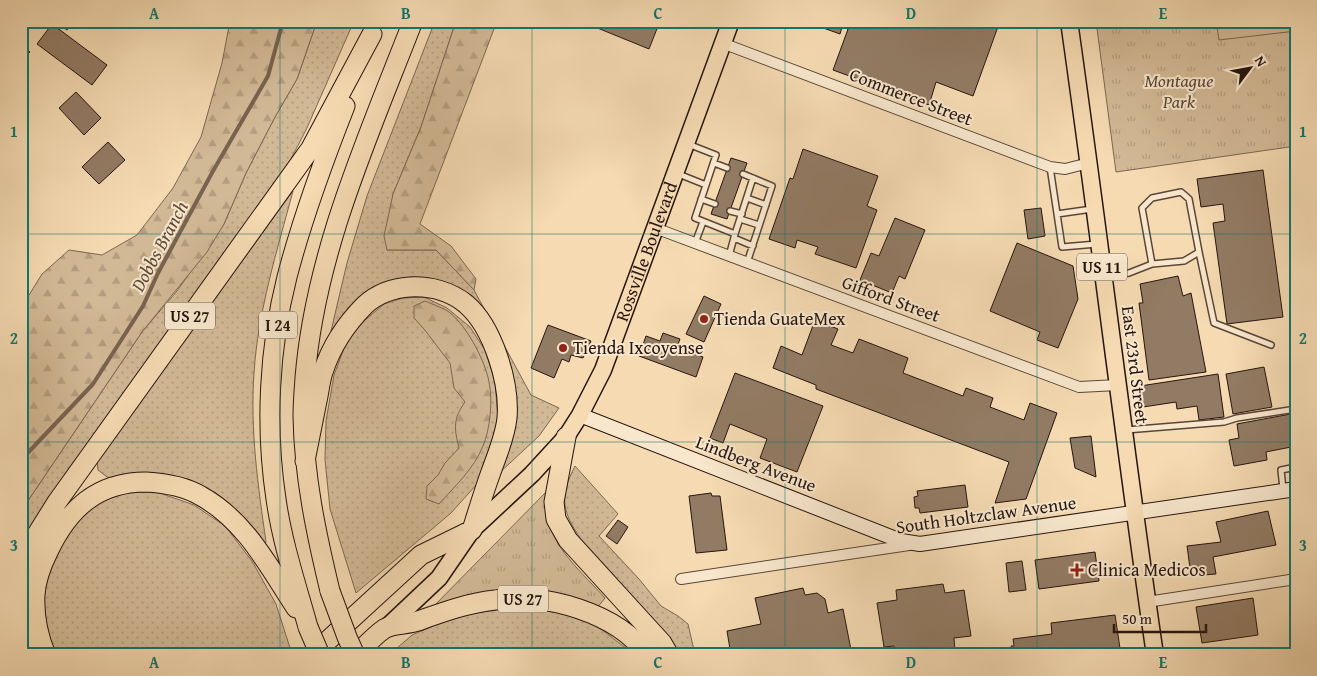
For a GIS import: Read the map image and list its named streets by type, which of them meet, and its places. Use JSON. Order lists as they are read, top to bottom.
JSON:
{
  "streets": {
    "highway": ["Rossville Boulevard", "US 27", "I 24"],
    "main road": [
      "US 11",
      "East 23rd Street",
      "Lindberg Avenue",
      "South Holtzclaw Avenue"
    ],
    "street": ["Commerce Street", "Gifford Street"]
  },
  "crossings": [
    ["Commerce Street", "Rossville Boulevard"],
    ["Commerce Street", "East 23rd Street"],
    ["Rossville Boulevard", "Gifford Street"],
    ["Rossville Boulevard", "US 27"],
    ["Rossville Boulevard", "I 24"],
    ["Rossville Boulevard", "Lindberg Avenue"],
    ["Gifford Street", "East 23rd Street"],
    ["US 27", "I 24"],
    ["East 23rd Street", "South Holtzclaw Avenue"],
    ["Lindberg Avenue", "South Holtzclaw Avenue"]
  ],
  "water": ["Dobbs Branch"],
  "parks": ["Montague Park"],
  "places": {
    "other": ["Tienda GuateMex", "Tienda Ixcoyense"],
    "health": ["Clinica Medicos"]
  },
  "scale_bar": "50 m",
  "north": "top right",
  "grid": {
    "columns": [
      "A",
      "B",
      "C",
      "D",
      "E"
    ],
    "rows": ["1", "2", "3"]
  }
}
